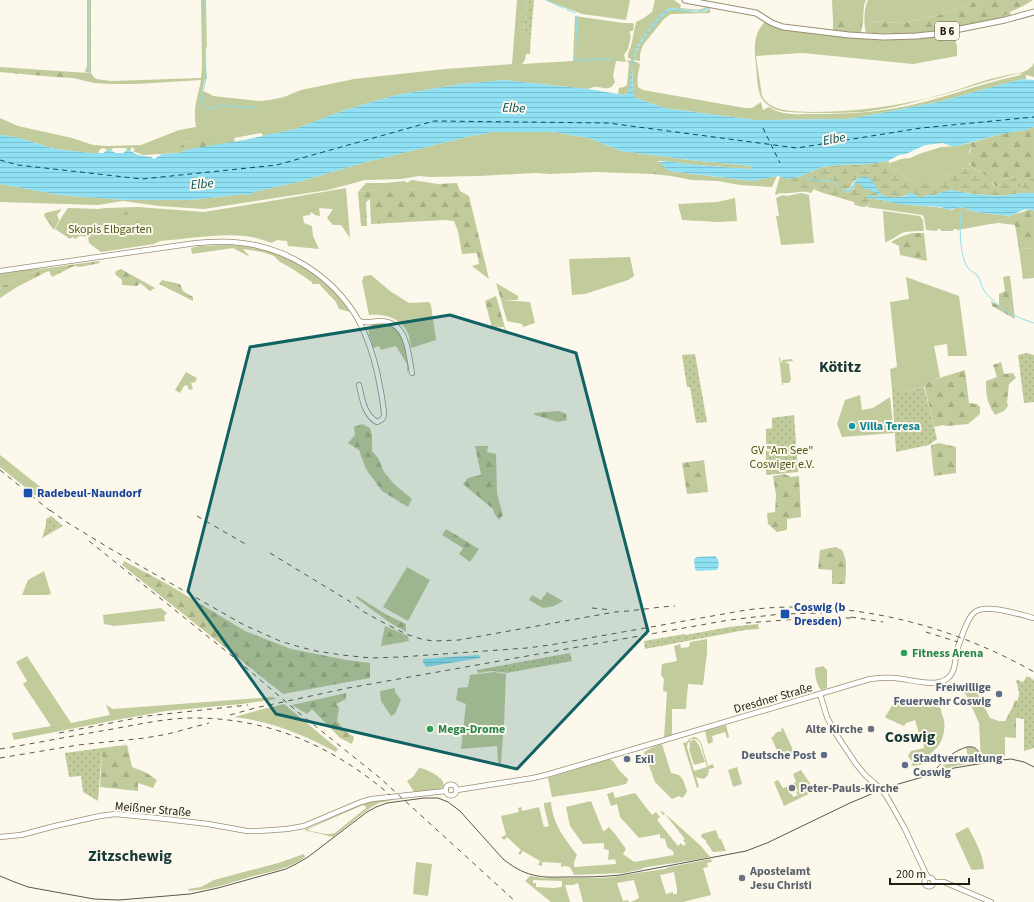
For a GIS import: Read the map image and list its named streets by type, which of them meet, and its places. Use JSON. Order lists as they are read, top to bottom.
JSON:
{
  "streets": {
    "main road": ["B 6", "Dresdner Straße", "Meißner Straße"]
  },
  "crossings": [
    ["Dresdner Straße", "Meißner Straße"]
  ],
  "districts": ["Kötitz", "Coswig", "Zitzschewig"],
  "water": ["Elbe"],
  "parks": ["Skopis Elbgarten", "GV \"Am See\" Coswiger e.V."],
  "places": {
    "other": [
      "Villa Teresa",
      "Fitness Arena",
      "Freiwillige Feuerwehr Coswig",
      "Mega-Drome",
      "Alte Kirche",
      "Deutsche Post",
      "Exil",
      "Stadtverwaltung Coswig",
      "Peter-Pauls-Kirche",
      "Apostelamt Jesu Christi"
    ],
    "transit": ["Radebeul-Naundorf", "Coswig (b Dresden)"]
  },
  "scale_bar": "200 m"
}
